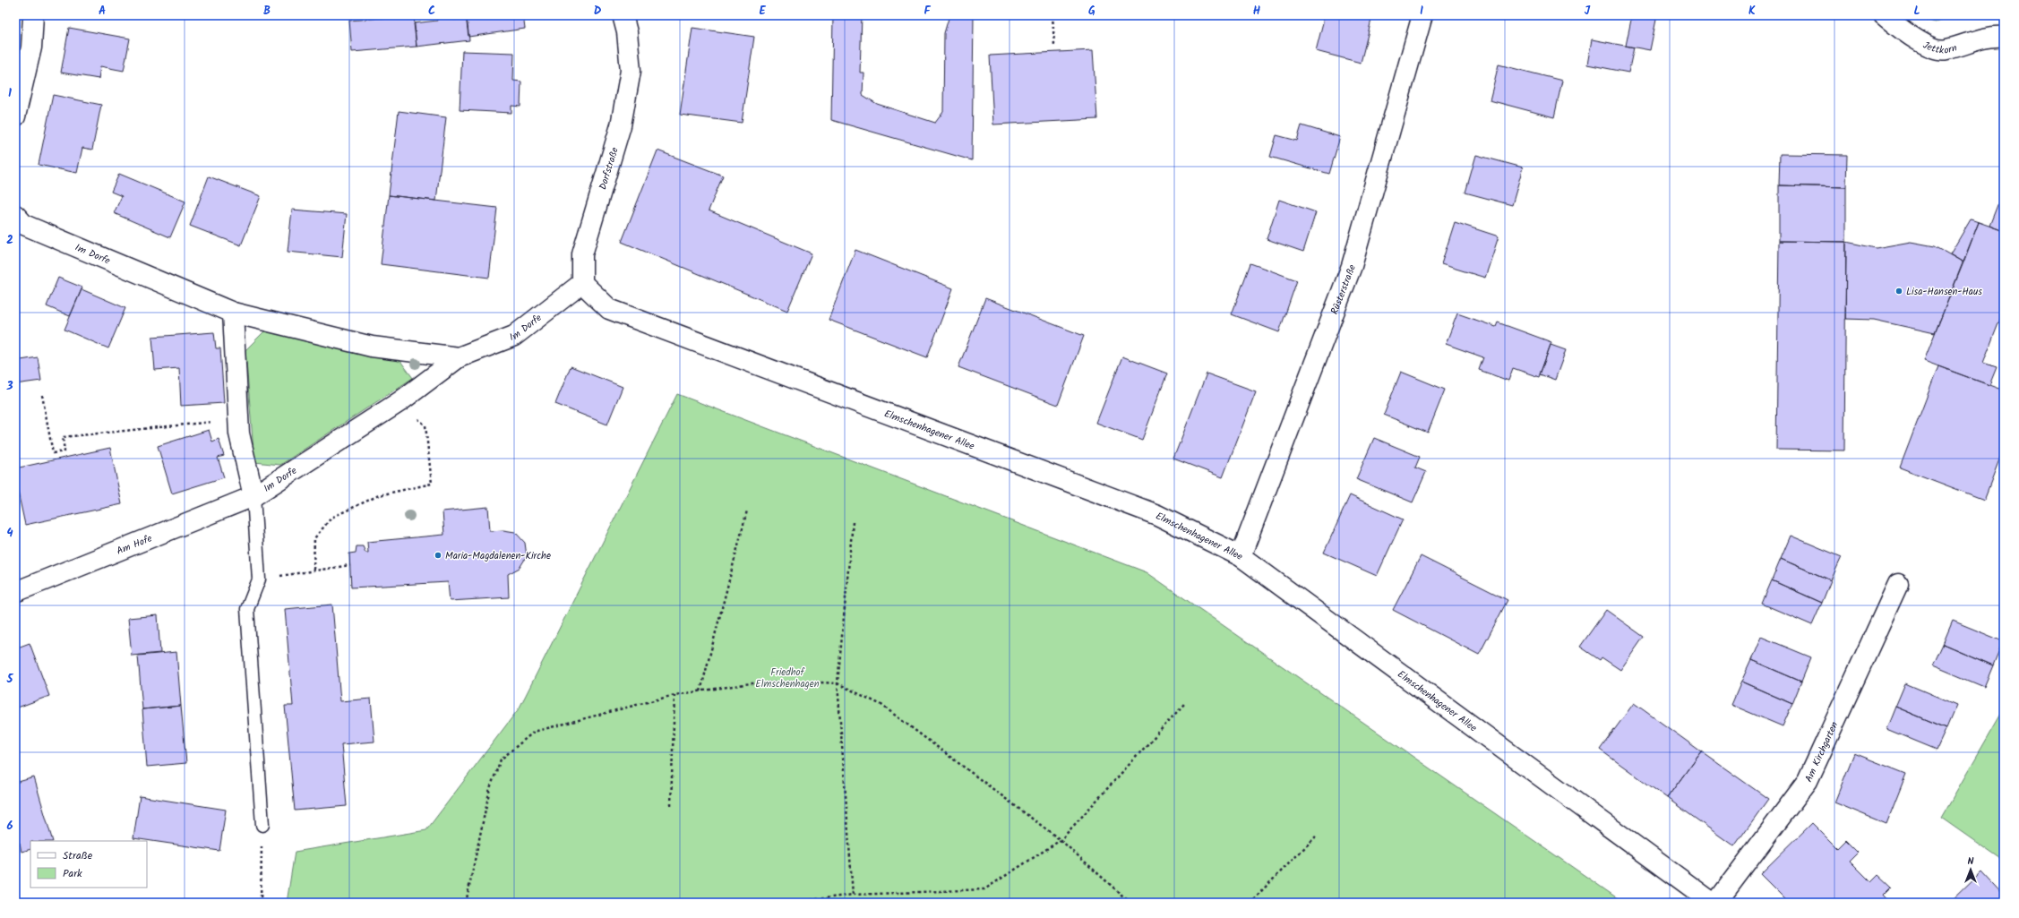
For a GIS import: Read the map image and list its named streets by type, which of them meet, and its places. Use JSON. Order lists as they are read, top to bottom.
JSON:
{
  "streets": {
    "street": [
      "Jettkorn",
      "Dorfstraße",
      "Im Dorfe",
      "Rüsterstraße",
      "Elmschenhagener Allee",
      "Am Hofe",
      "Am Kirchgarten"
    ]
  },
  "crossings": [
    ["Dorfstraße", "Im Dorfe"],
    ["Dorfstraße", "Elmschenhagener Allee"],
    ["Im Dorfe", "Elmschenhagener Allee"],
    ["Im Dorfe", "Am Hofe"],
    ["Rüsterstraße", "Elmschenhagener Allee"]
  ],
  "parks": ["Friedhof Elmschenhagen"],
  "places": ["Lisa-Hansen-Haus", "Maria-Magdalenen-Kirche"],
  "legend": ["Straße", "Park"],
  "north": "top",
  "grid": {
    "columns": [
      "A",
      "B",
      "C",
      "D",
      "E",
      "F",
      "G",
      "H",
      "I",
      "J",
      "K",
      "L"
    ],
    "rows": [
      "1",
      "2",
      "3",
      "4",
      "5",
      "6"
    ]
  }
}
